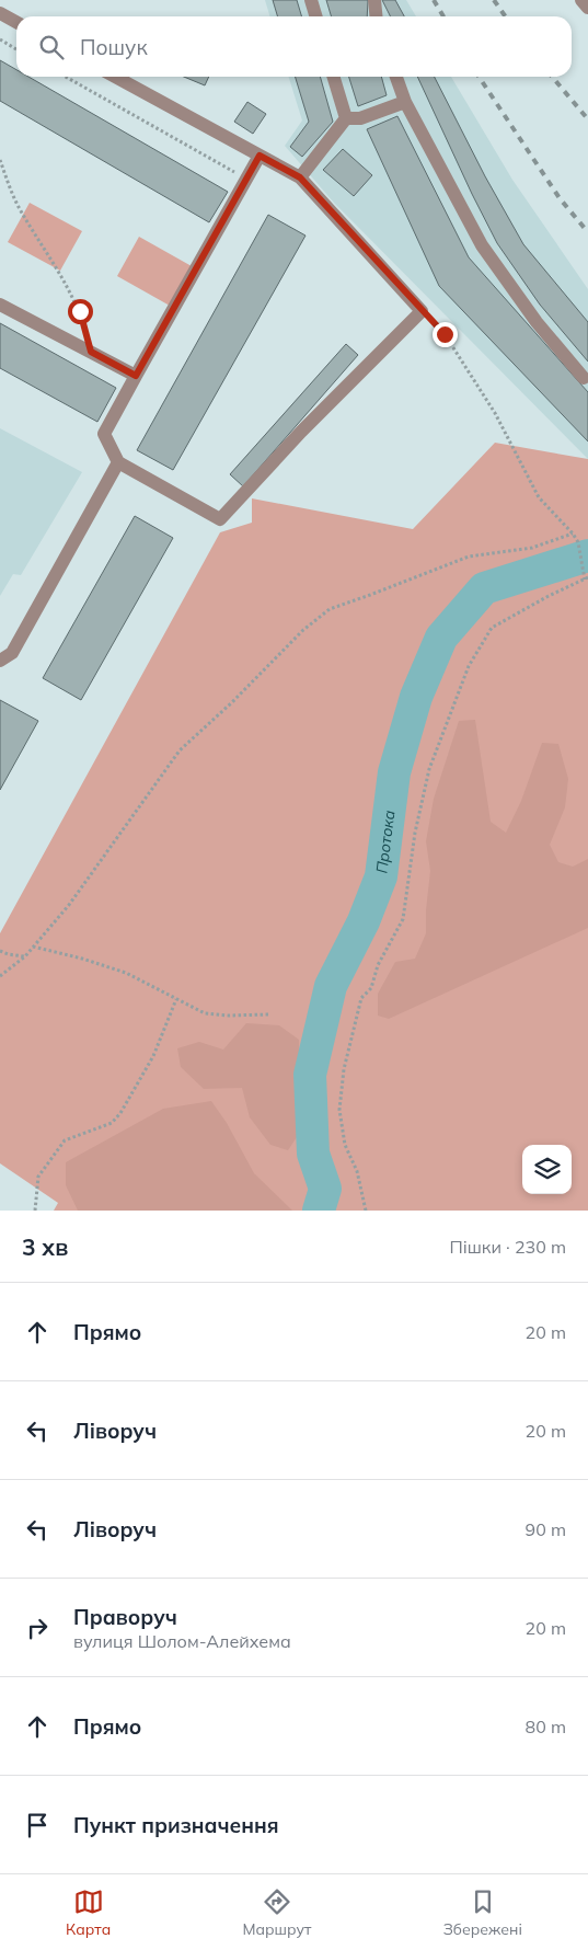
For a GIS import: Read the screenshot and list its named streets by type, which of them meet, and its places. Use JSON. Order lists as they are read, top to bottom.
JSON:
{
  "water": ["Протока"],
  "page": {
    "search": "Пошук",
    "heading": ["3 хв", "Пішки · 230 m"],
    "list": [
      ["Прямо", "20 m"],
      ["Ліворуч", "20 m"],
      ["Ліворуч", "90 m"],
      ["Праворуч", "вулиця Шолом-Алейхема", "20 m"],
      ["Прямо", "80 m"],
      "Пункт призначення"
    ],
    "nav": ["Карта", "Маршрут", "Збережені"]
  }
}
